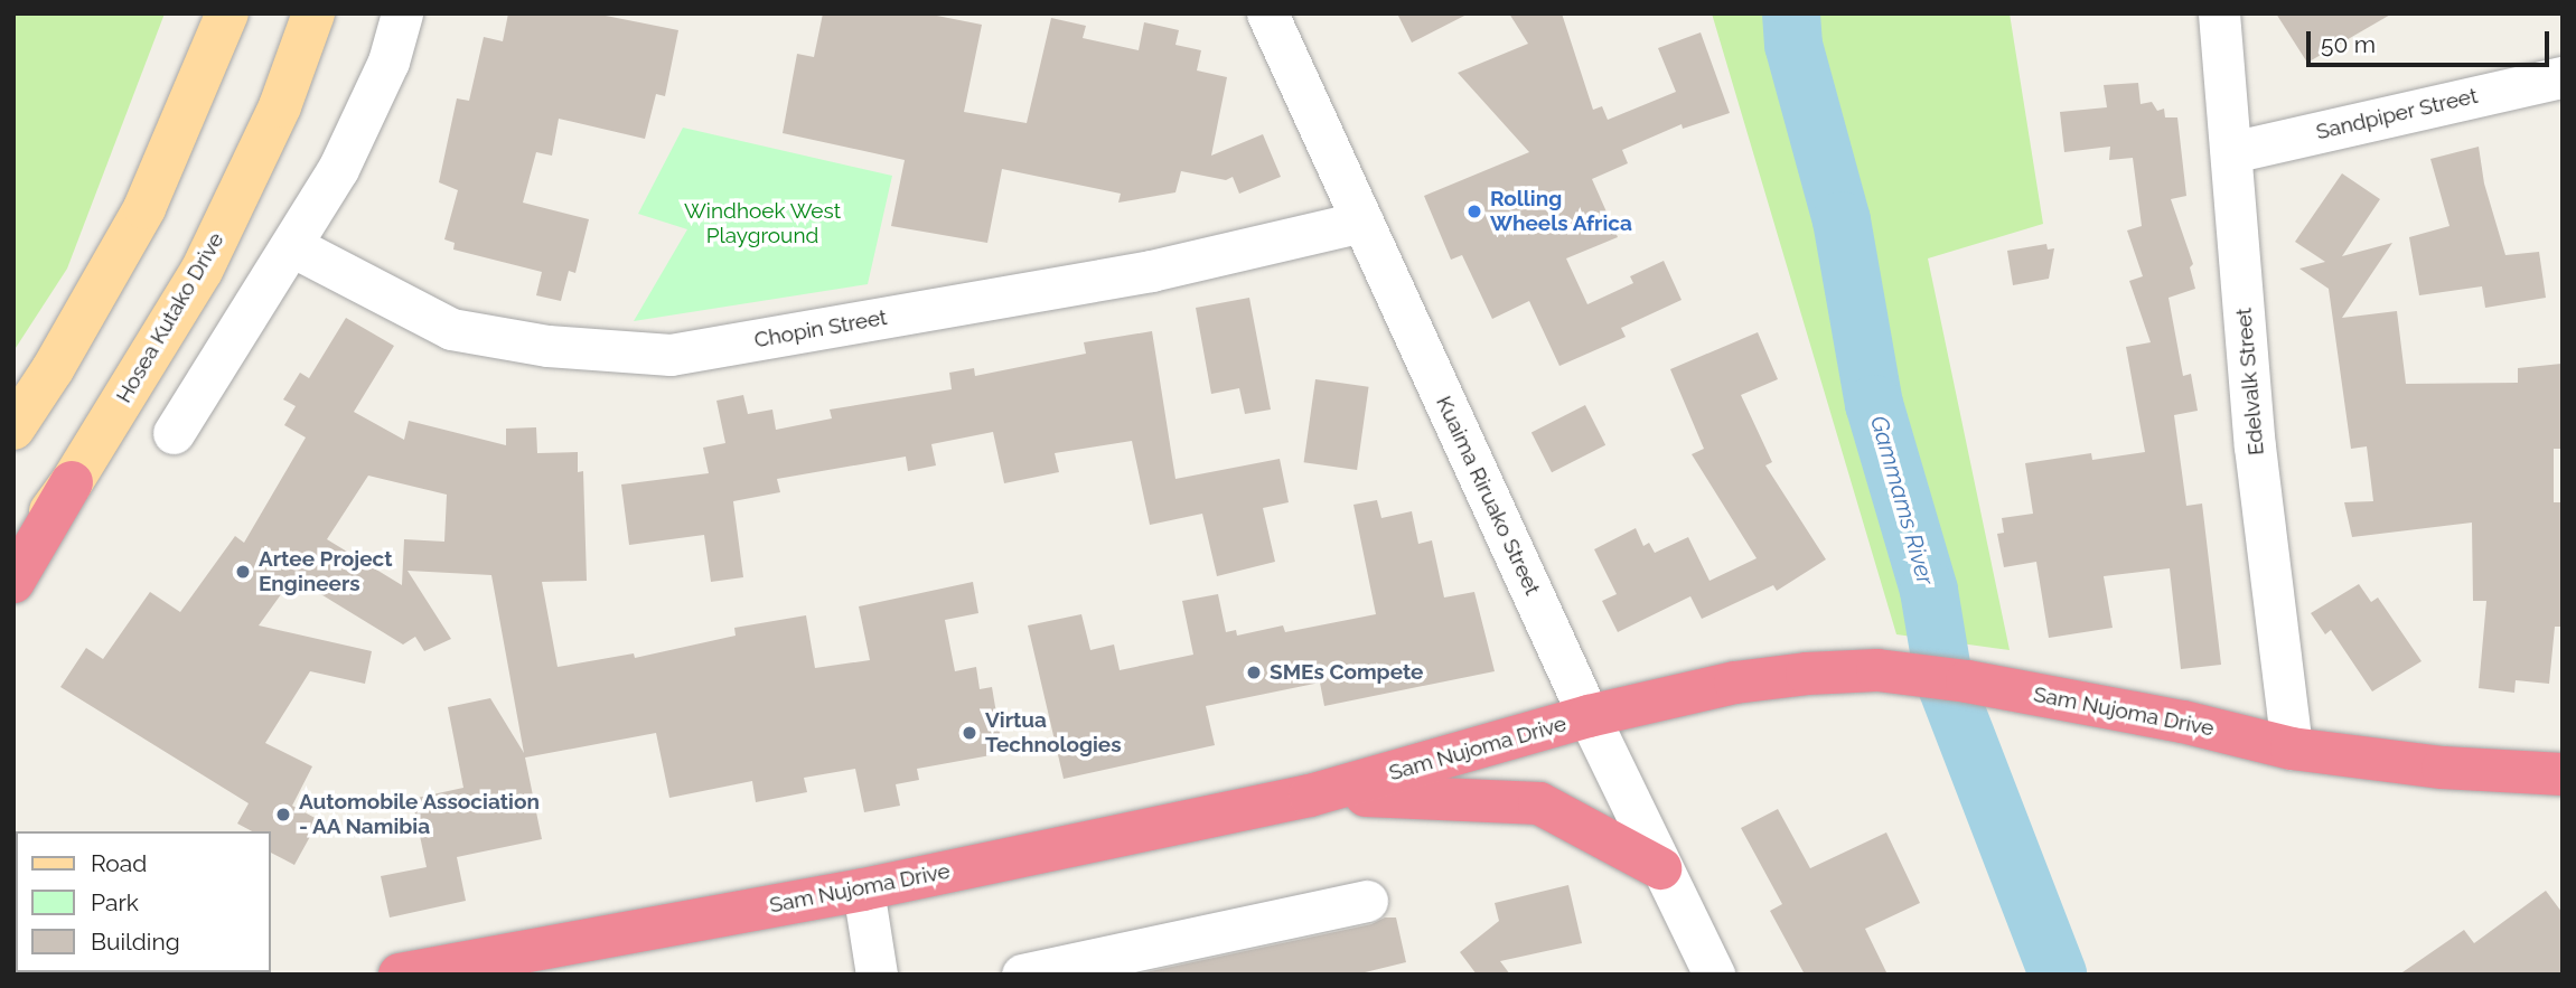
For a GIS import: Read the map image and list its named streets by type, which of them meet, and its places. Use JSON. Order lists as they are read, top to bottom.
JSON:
{
  "streets": {
    "highway": ["Sam Nujoma Drive"],
    "main road": ["Hosea Kutako Drive"],
    "street": [
      "Sandpiper Street",
      "Chopin Street",
      "Edelvalk Street",
      "Kuaima Riruako Street"
    ]
  },
  "crossings": [
    ["Sandpiper Street", "Edelvalk Street"],
    ["Chopin Street", "Kuaima Riruako Street"],
    ["Edelvalk Street", "Sam Nujoma Drive"],
    ["Kuaima Riruako Street", "Sam Nujoma Drive"]
  ],
  "water": ["Gammams River"],
  "parks": ["Windhoek West Playground"],
  "places": [
    "Rolling Wheels Africa",
    "Artee Project Engineers",
    "SMEs Compete",
    "Virtua Technologies",
    "Automobile Association - AA Namibia"
  ],
  "legend": ["Road", "Park", "Building"],
  "scale_bar": "50 m"
}
